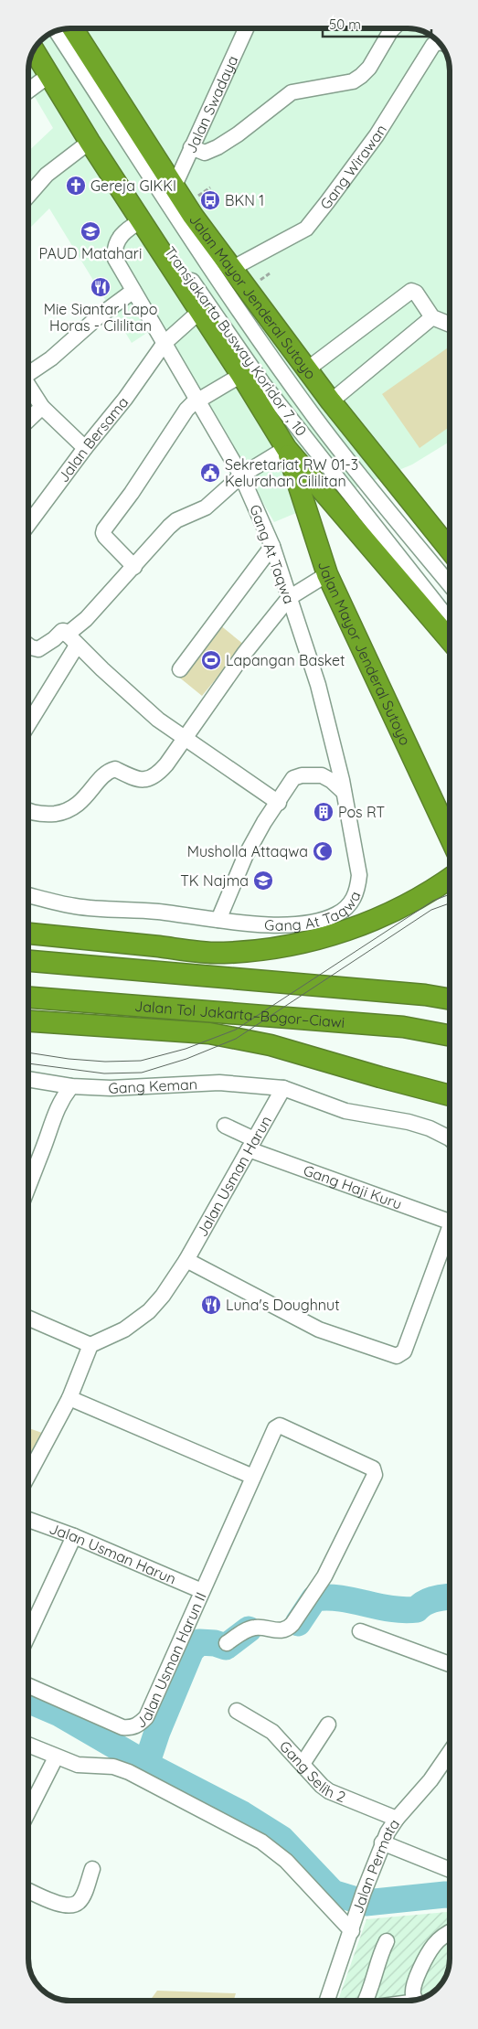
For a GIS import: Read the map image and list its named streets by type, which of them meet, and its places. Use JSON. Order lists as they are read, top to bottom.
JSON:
{
  "streets": {
    "highway": ["Jalan Mayor Jenderal Sutoyo", "Jalan Tol Jakarta–Bogor–Ciawi"],
    "street": [
      "Jalan Swadaya",
      "Gang Wirawan",
      "Transjakarta Busway Koridor 7, 10",
      "Jalan Bersama",
      "Gang At Taqwa",
      "Gang Keman",
      "Jalan Usman Harun",
      "Gang Haji Kuru",
      "Jalan Usman Harun II",
      "Gang Selih 2",
      "Jalan Permata"
    ]
  },
  "crossings": [
    ["Jalan Swadaya", "Jalan Mayor Jenderal Sutoyo"],
    ["Gang Wirawan", "Jalan Mayor Jenderal Sutoyo"],
    ["Jalan Mayor Jenderal Sutoyo", "Jalan Bersama"],
    ["Jalan Mayor Jenderal Sutoyo", "Gang At Taqwa"],
    ["Jalan Bersama", "Gang At Taqwa"],
    ["Gang Keman", "Jalan Usman Harun"],
    ["Jalan Usman Harun", "Gang Haji Kuru"],
    ["Jalan Usman Harun", "Jalan Usman Harun II"],
    ["Gang Selih 2", "Jalan Permata"]
  ],
  "places": {
    "church": ["Gereja GIKKI"],
    "bus stop": ["BKN 1"],
    "school or university": ["PAUD Matahari", "TK Najma"],
    "restaurant": ["Mie Siantar Lapo Horas - Cililitan", "Luna's Doughnut"],
    "public building": ["Sekretariat RW 01-3 Kelurahan Cililitan"],
    "sports": ["Lapangan Basket"],
    "building": ["Pos RT"],
    "mosque": ["Musholla Attaqwa"]
  },
  "scale_bar": "50 m"
}
